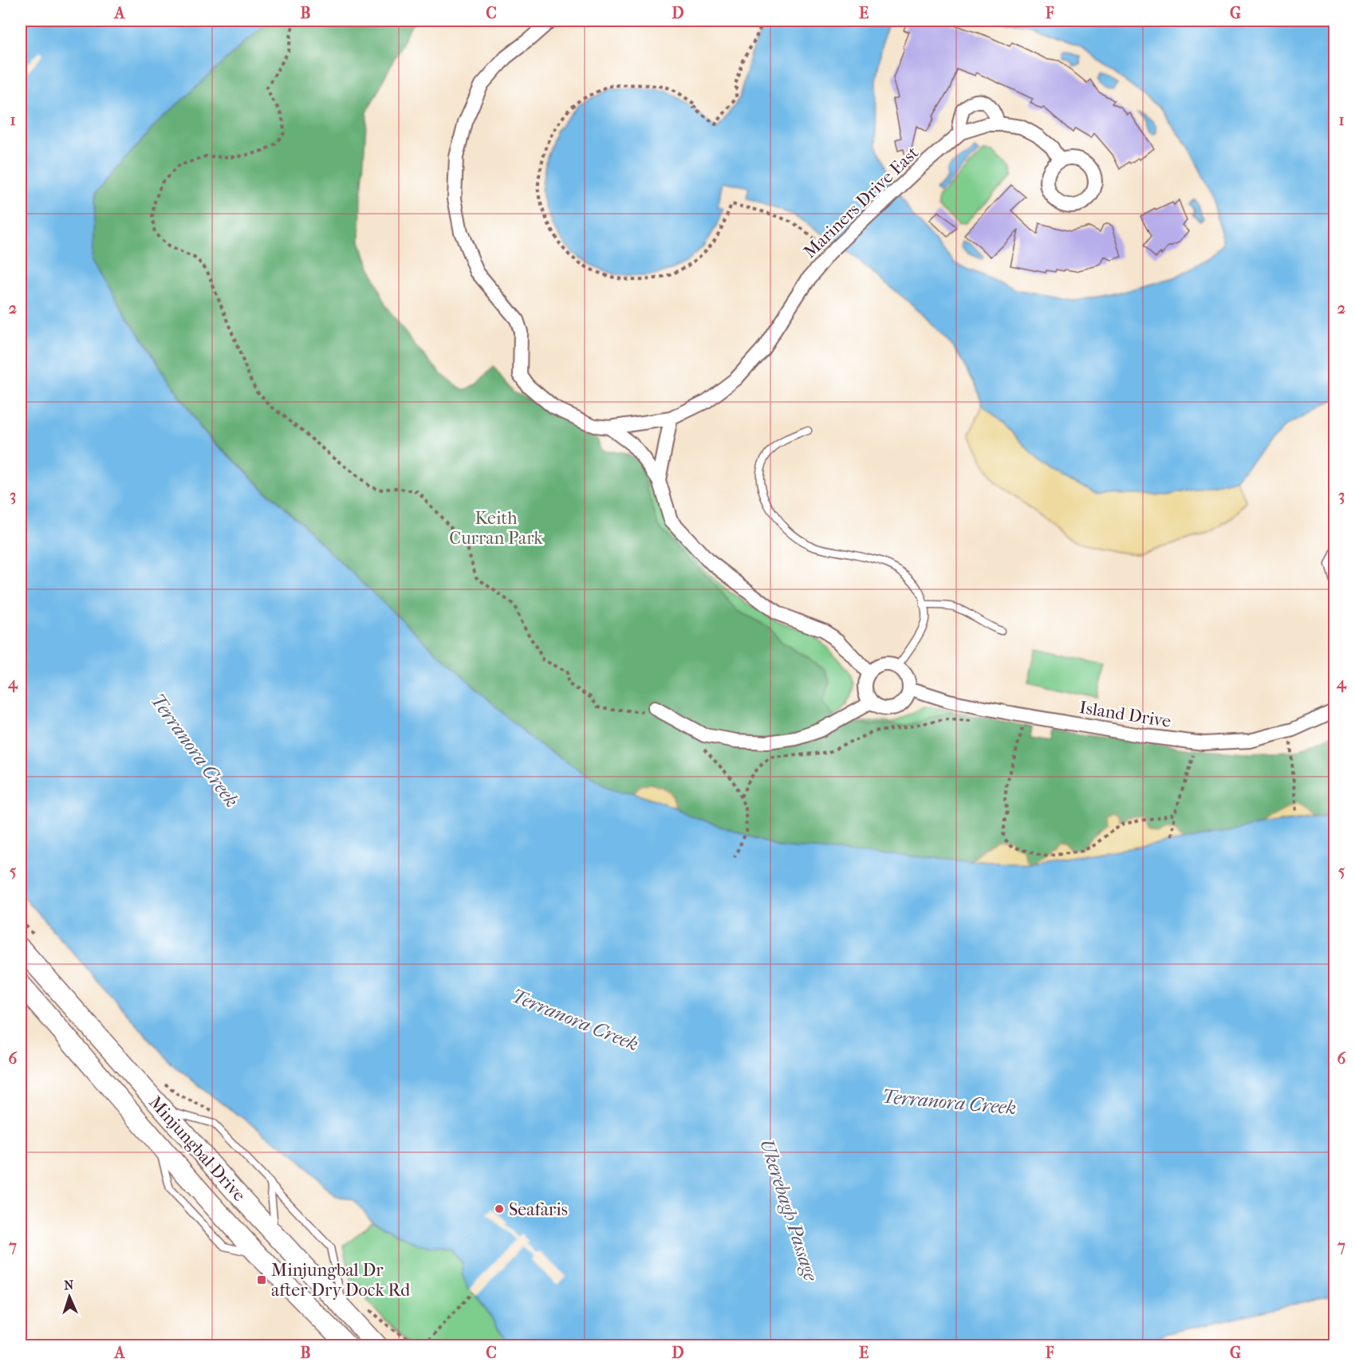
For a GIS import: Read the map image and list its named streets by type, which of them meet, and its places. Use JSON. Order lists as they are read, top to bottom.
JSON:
{
  "streets": {
    "main road": ["Minjungbal Drive"],
    "street": ["Mariners Drive East", "Island Drive"]
  },
  "water": ["Terranora Creek", "Ukerebagh Passage"],
  "parks": ["Keith Curran Park"],
  "places": {
    "other": ["Seafaris"],
    "transit": ["Minjungbal Dr after Dry Dock Rd"]
  },
  "north": "top",
  "grid": {
    "columns": [
      "A",
      "B",
      "C",
      "D",
      "E",
      "F",
      "G"
    ],
    "rows": [
      "1",
      "2",
      "3",
      "4",
      "5",
      "6",
      "7"
    ]
  }
}
